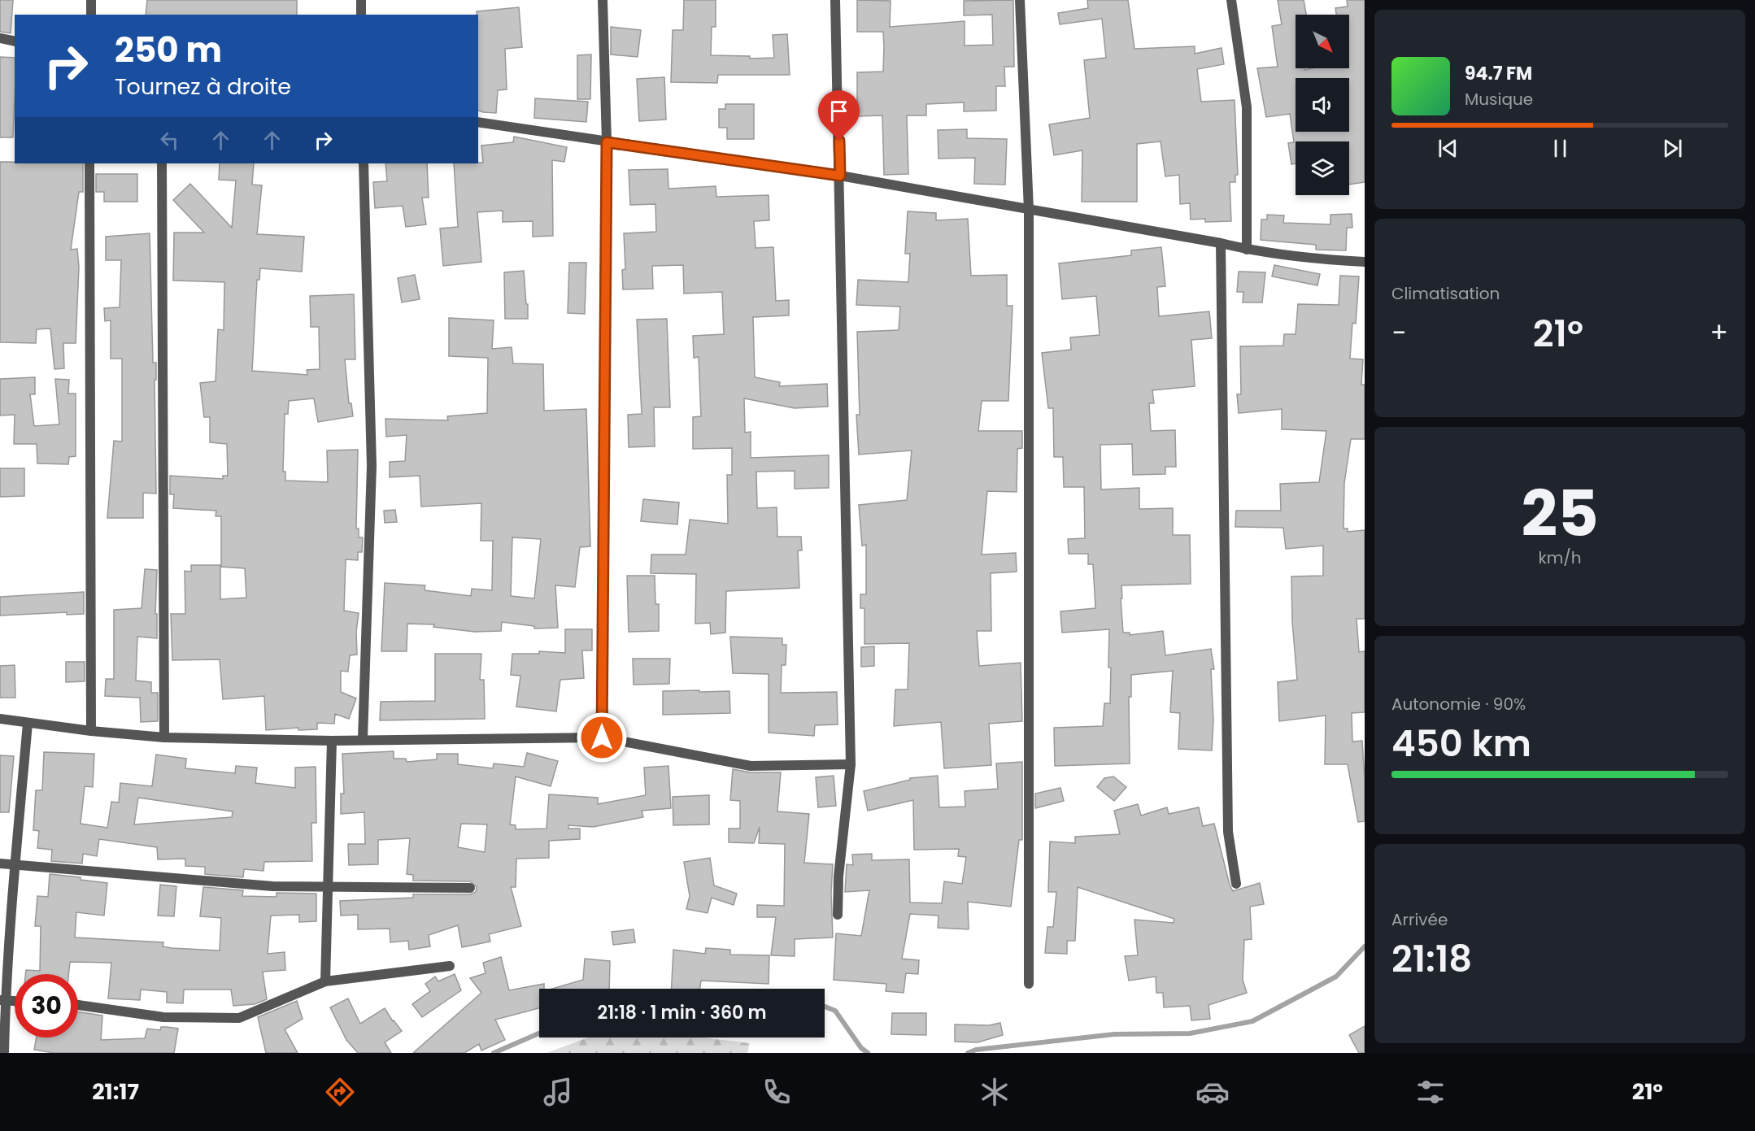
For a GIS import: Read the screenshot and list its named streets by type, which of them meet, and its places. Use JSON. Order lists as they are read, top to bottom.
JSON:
{
  "north": "bottom right",
  "page": {
    "turn": ["250 m", "Tournez à droite"],
    "song": ["94.7 FM", "Musique"],
    "tile": [
      "Climatisation",
      ["25", "km/h"],
      ["Autonomie · 90%", "450 km"],
      ["Arrivée", "21:18"]
    ],
    "heat": ["−", "21°", "+"],
    "limit": "30",
    "trip": "21:18 · 1 min · 360 m",
    "tabs": ["21:17", "21°"]
  }
}
